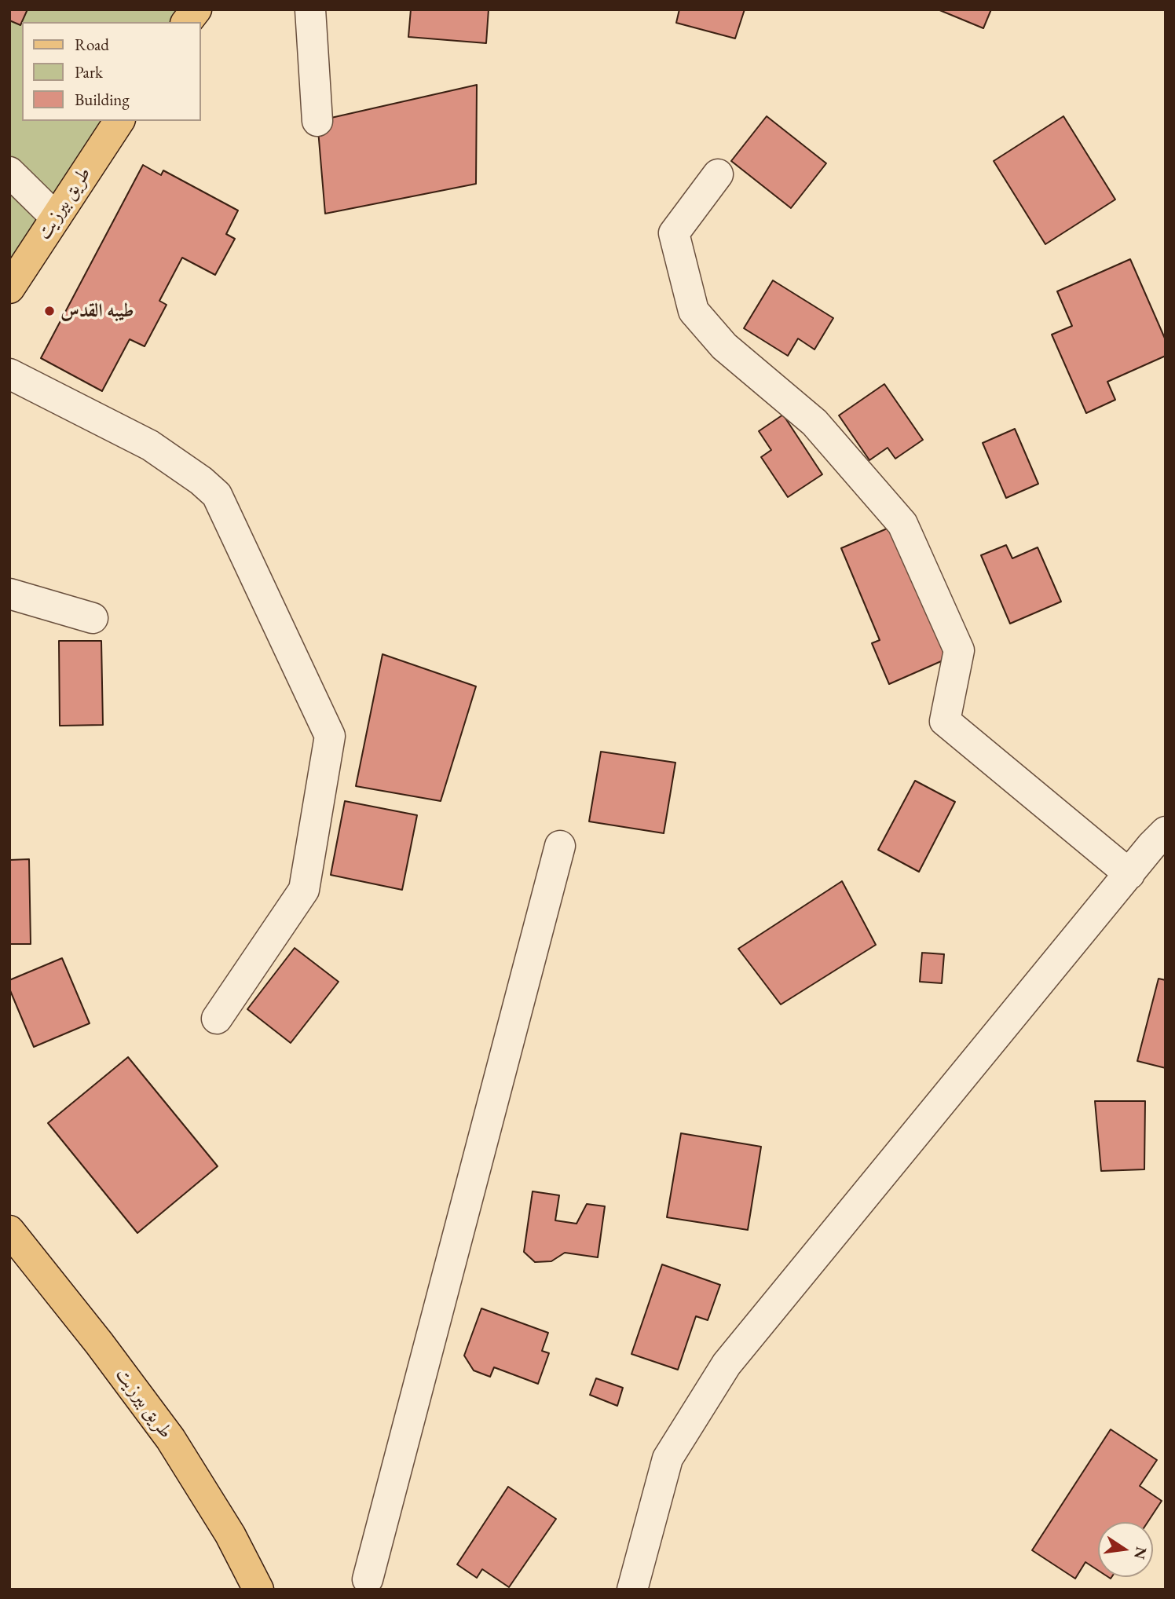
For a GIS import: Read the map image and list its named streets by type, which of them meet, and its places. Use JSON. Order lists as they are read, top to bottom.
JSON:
{
  "streets": {
    "main road": ["طريق بيرزيت"]
  },
  "places": ["طيبه القدس"],
  "legend": ["Road", "Park", "Building"],
  "north": "right"
}
